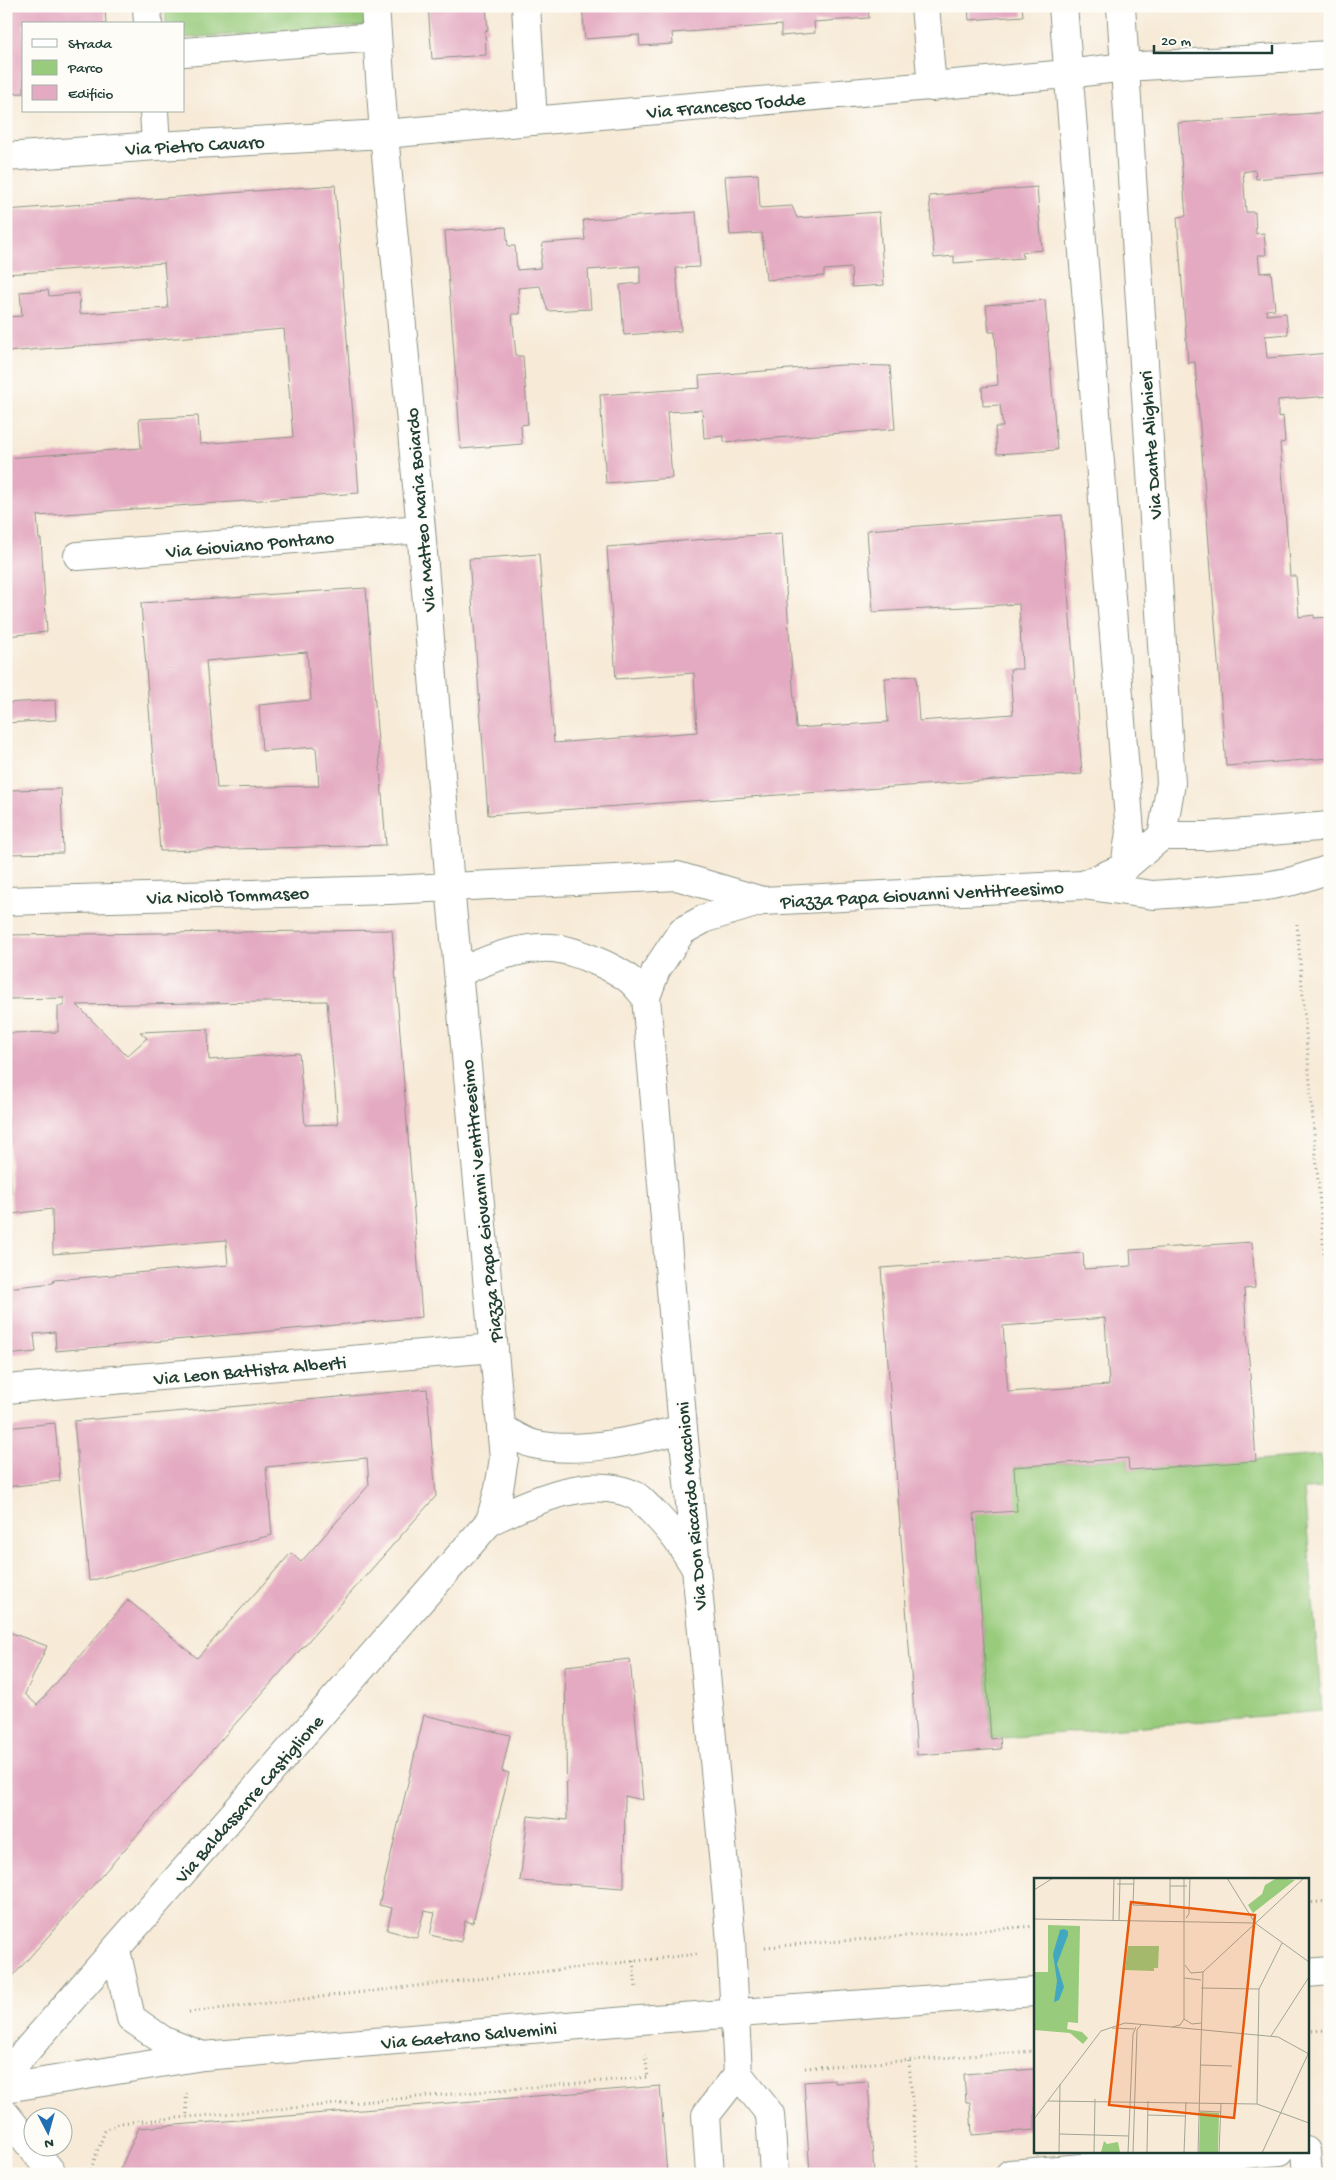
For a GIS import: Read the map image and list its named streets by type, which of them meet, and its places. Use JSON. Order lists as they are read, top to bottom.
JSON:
{
  "streets": {
    "street": [
      "Via Francesco Todde",
      "Via Pietro Cavaro",
      "Via Dante Alighieri",
      "Via Matteo Maria Boiardo",
      "Via Gioviano Pontano",
      "Piazza Papa Giovanni Ventitreesimo",
      "Via Nicolò Tommaseo",
      "Via Leon Battista Alberti",
      "Via Don Riccardo Macchioni",
      "Via Baldassarre Castiglione",
      "Via Gaetano Salvemini"
    ]
  },
  "crossings": [
    ["Via Francesco Todde", "Via Pietro Cavaro"],
    ["Via Francesco Todde", "Via Dante Alighieri"],
    ["Via Francesco Todde", "Via Matteo Maria Boiardo"],
    ["Via Pietro Cavaro", "Via Matteo Maria Boiardo"],
    ["Via Matteo Maria Boiardo", "Via Gioviano Pontano"],
    ["Via Matteo Maria Boiardo", "Piazza Papa Giovanni Ventitreesimo"],
    ["Via Matteo Maria Boiardo", "Via Nicolò Tommaseo"],
    ["Piazza Papa Giovanni Ventitreesimo", "Via Nicolò Tommaseo"],
    ["Piazza Papa Giovanni Ventitreesimo", "Via Leon Battista Alberti"],
    ["Piazza Papa Giovanni Ventitreesimo", "Via Don Riccardo Macchioni"],
    ["Piazza Papa Giovanni Ventitreesimo", "Via Baldassarre Castiglione"],
    ["Via Don Riccardo Macchioni", "Via Gaetano Salvemini"]
  ],
  "legend": ["Strada", "Parco", "Edificio"],
  "scale_bar": "20 m",
  "north": "bottom"
}
